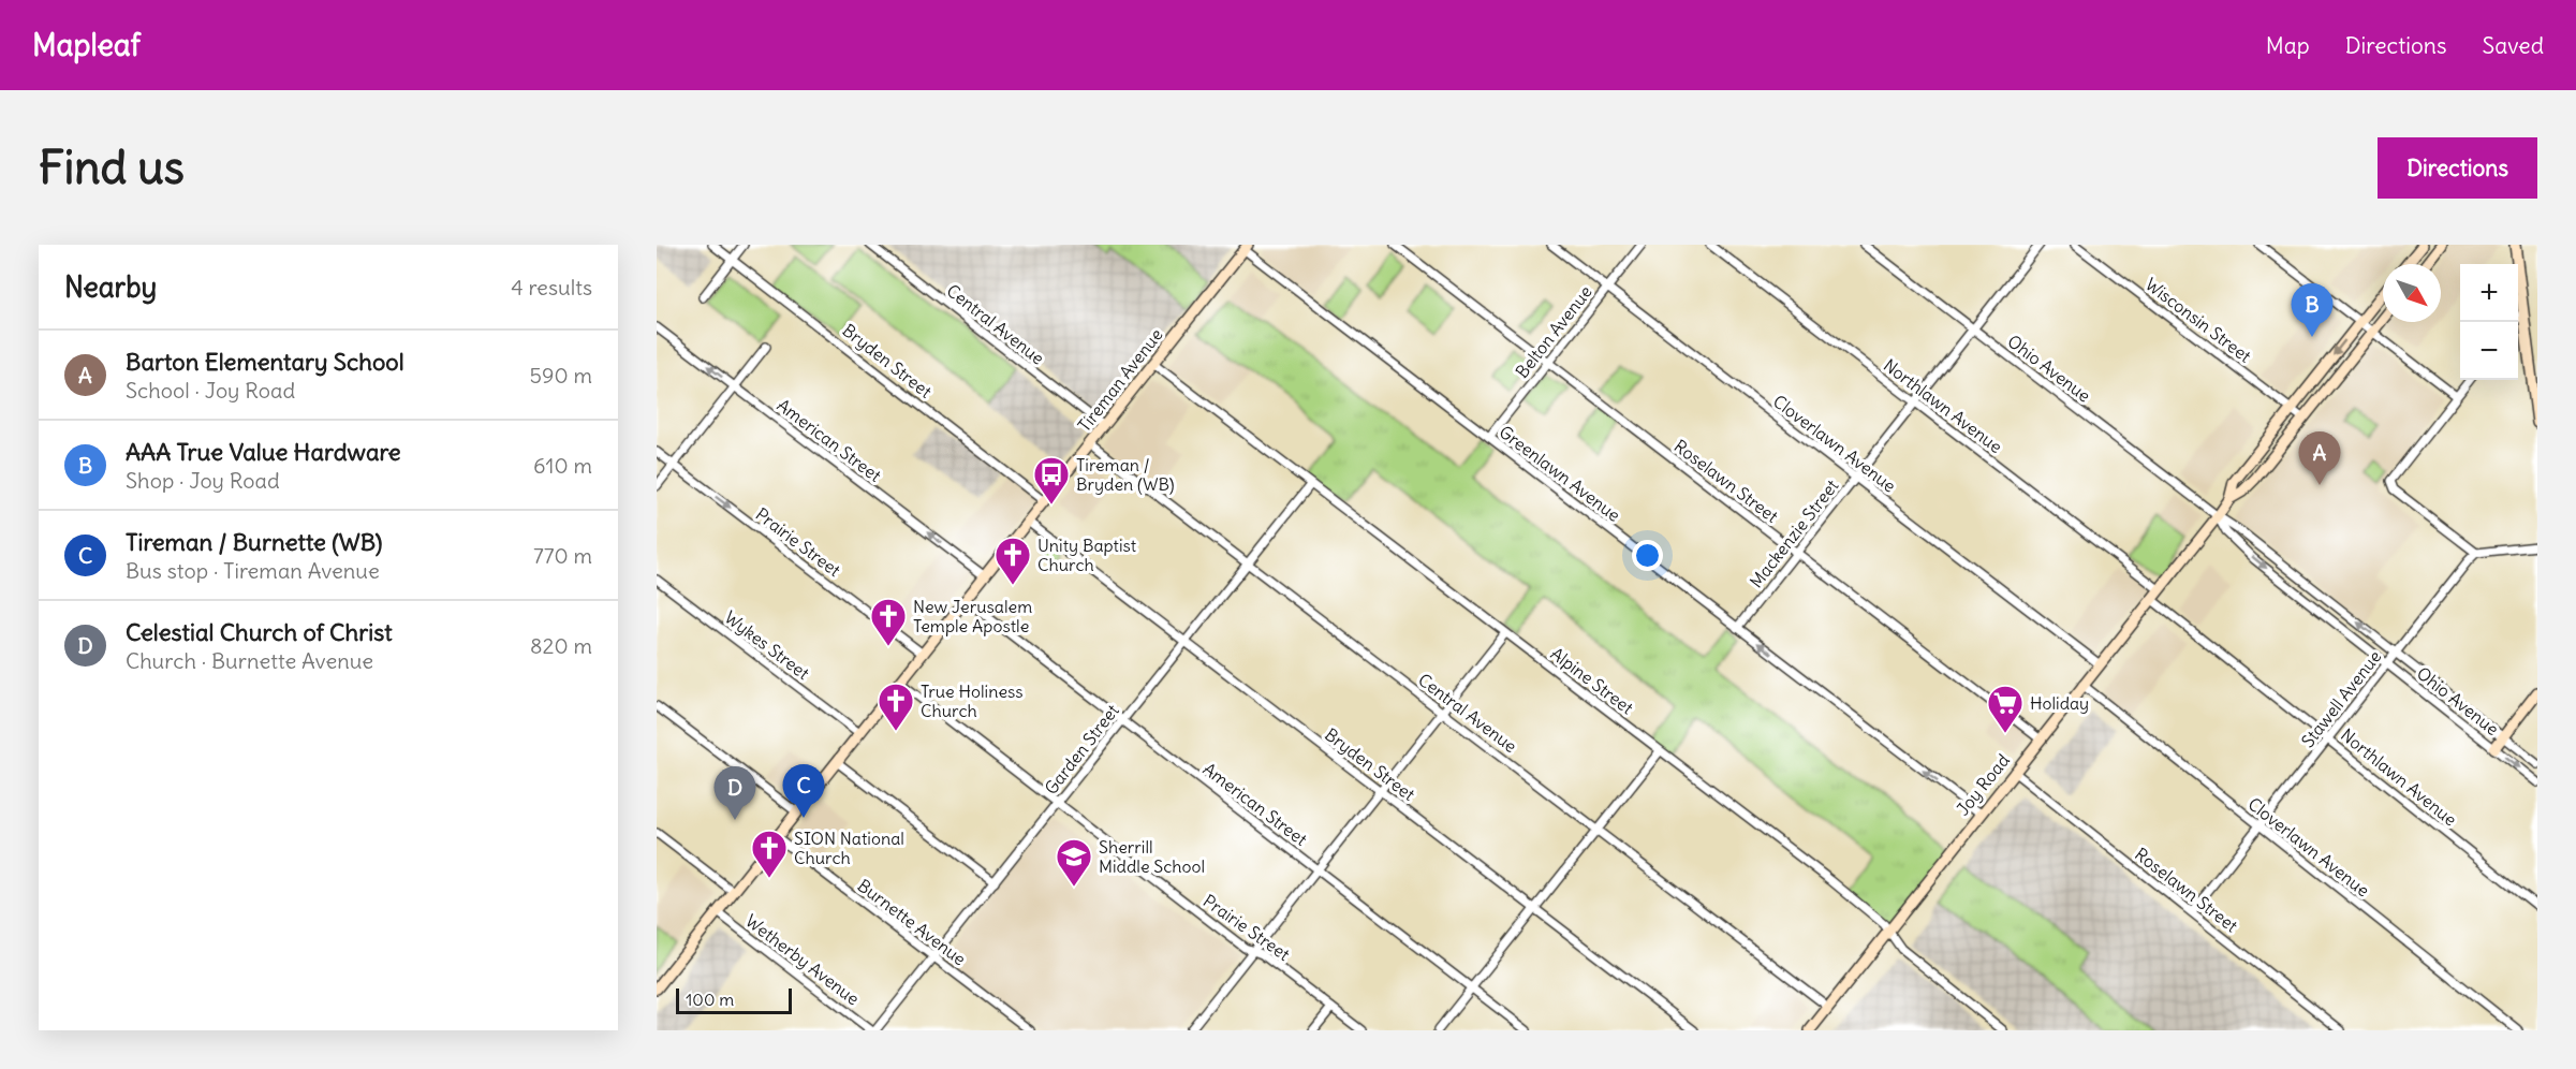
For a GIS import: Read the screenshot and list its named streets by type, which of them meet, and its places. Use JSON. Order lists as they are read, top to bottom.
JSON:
{
  "streets": {
    "street": [
      "Wisconsin Street",
      "Central Avenue",
      "Belton Avenue",
      "Bryden Street",
      "Ohio Avenue",
      "Tireman Avenue",
      "Northlawn Avenue",
      "American Street",
      "Cloverlawn Avenue",
      "Greenlawn Avenue",
      "Roselawn Street",
      "Mackenzie Street",
      "Prairie Street",
      "Wykes Street",
      "Alpine Street",
      "Stawell Avenue",
      "Garden Street",
      "Joy Road",
      "Burnette Avenue",
      "Wetherby Avenue"
    ]
  },
  "crossings": [
    ["Wisconsin Street", "Joy Road"],
    ["Central Avenue", "Tireman Avenue"],
    ["Central Avenue", "Garden Street"],
    ["Central Avenue", "Joy Road"],
    ["Belton Avenue", "Cloverlawn Avenue"],
    ["Belton Avenue", "Greenlawn Avenue"],
    ["Belton Avenue", "Roselawn Street"],
    ["Bryden Street", "Tireman Avenue"],
    ["Bryden Street", "Garden Street"],
    ["Ohio Avenue", "Mackenzie Street"],
    ["Ohio Avenue", "Stawell Avenue"],
    ["Ohio Avenue", "Joy Road"],
    ["Tireman Avenue", "American Street"],
    ["Tireman Avenue", "Greenlawn Avenue"],
    ["Tireman Avenue", "Prairie Street"],
    ["Tireman Avenue", "Wykes Street"],
    ["Tireman Avenue", "Alpine Street"],
    ["Tireman Avenue", "Burnette Avenue"],
    ["Tireman Avenue", "Wetherby Avenue"],
    ["Northlawn Avenue", "Mackenzie Street"],
    ["Northlawn Avenue", "Stawell Avenue"],
    ["Northlawn Avenue", "Joy Road"],
    ["American Street", "Garden Street"],
    ["Cloverlawn Avenue", "Mackenzie Street"],
    ["Cloverlawn Avenue", "Stawell Avenue"],
    ["Cloverlawn Avenue", "Joy Road"],
    ["Greenlawn Avenue", "Mackenzie Street"],
    ["Greenlawn Avenue", "Joy Road"],
    ["Roselawn Street", "Mackenzie Street"],
    ["Roselawn Street", "Stawell Avenue"],
    ["Roselawn Street", "Joy Road"],
    ["Prairie Street", "Garden Street"],
    ["Alpine Street", "Garden Street"],
    ["Alpine Street", "Joy Road"],
    ["Garden Street", "Burnette Avenue"],
    ["Garden Street", "Wetherby Avenue"]
  ],
  "one_way": ["American Street"],
  "places": {
    "bus stop": ["Tireman / Bryden (WB)"],
    "church": [
      "Unity Baptist Church",
      "New Jerusalem Temple Apostle",
      "True Holiness Church",
      "SION National Church"
    ],
    "supermarket": ["Holiday"],
    "school or university": ["Sherrill Middle School"]
  },
  "scale_bar": "100 m",
  "north": "bottom right",
  "page": {
    "header": "Mapleaf",
    "nav": ["Map", "Directions", "Saved"],
    "buttons": "Directions",
    "title": "Find us",
    "heading": ["Nearby", "4 results"],
    "map_buttons": ["+", "−"],
    "pins": [
      "B",
      "A",
      "C",
      "D"
    ],
    "list": [
      {
        "mark": "A",
        "name": "Barton Elementary School",
        "note": "School · Joy Road",
        "value": "590 m"
      },
      {
        "mark": "B",
        "name": "AAA True Value Hardware",
        "note": "Shop · Joy Road",
        "value": "610 m"
      },
      {
        "mark": "C",
        "name": "Tireman / Burnette (WB)",
        "note": "Bus stop · Tireman Avenue",
        "value": "770 m"
      },
      {
        "mark": "D",
        "name": "Celestial Church of Christ",
        "note": "Church · Burnette Avenue",
        "value": "820 m"
      }
    ],
    "scale": "100 m"
  }
}
